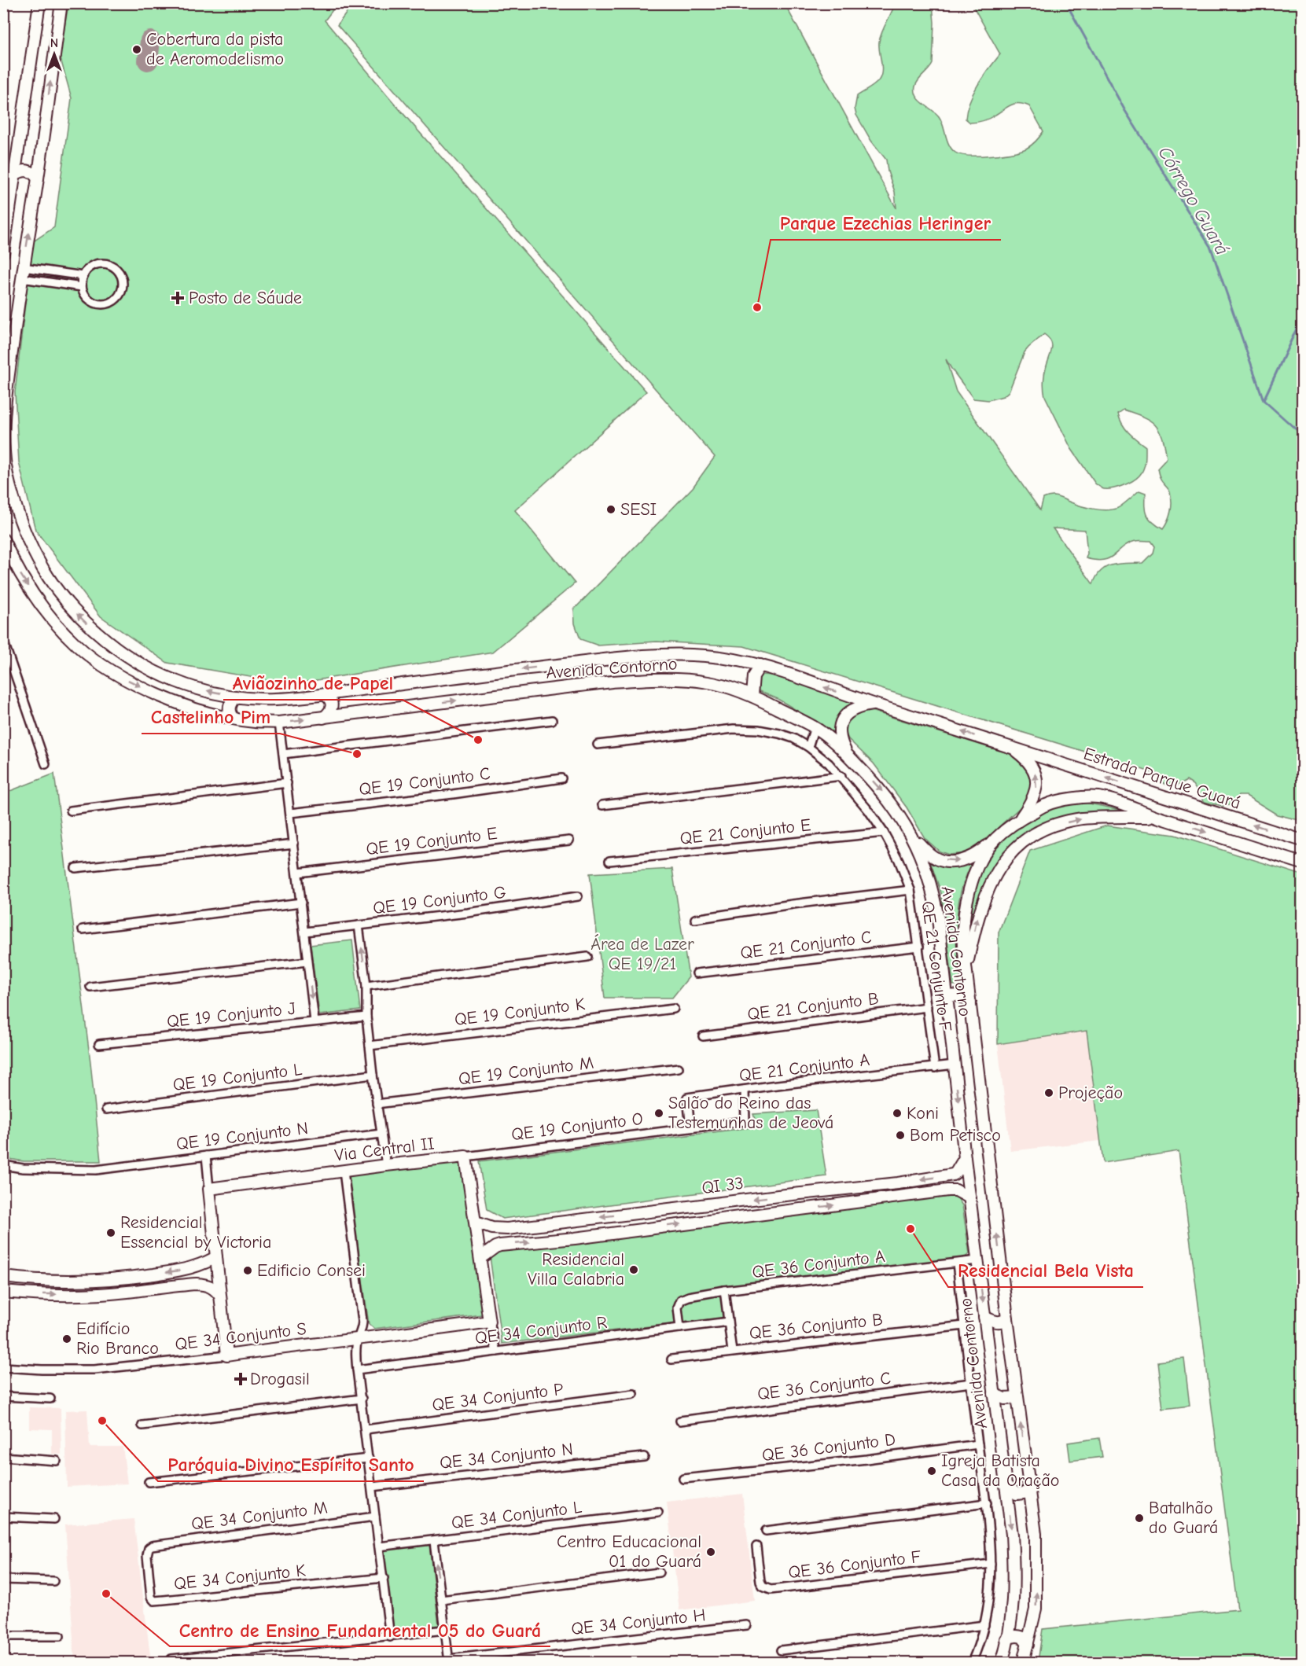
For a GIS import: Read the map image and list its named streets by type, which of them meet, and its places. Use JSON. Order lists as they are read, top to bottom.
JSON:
{
  "streets": {
    "main road": [
      "Avenida Contorno",
      "Estrada Parque Guará",
      "Via Central II",
      "QI 33",
      "QE 34 Conjunto S"
    ],
    "street": [
      "QE 19 Conjunto C",
      "QE 21 Conjunto E",
      "QE 19 Conjunto E",
      "QE 19 Conjunto G",
      "QE 21 Conjunto C",
      "QE 21 Conjunto F",
      "QE 21 Conjunto B",
      "QE 19 Conjunto K",
      "QE 19 Conjunto J",
      "QE 21 Conjunto A",
      "QE 19 Conjunto M",
      "QE 19 Conjunto L",
      "QE 19 Conjunto O",
      "QE 19 Conjunto N",
      "QE 36 Conjunto A",
      "QE 36 Conjunto B",
      "QE 34 Conjunto R",
      "QE 36 Conjunto C",
      "QE 34 Conjunto P",
      "QE 36 Conjunto D",
      "QE 34 Conjunto N",
      "QE 34 Conjunto L",
      "QE 34 Conjunto M",
      "QE 36 Conjunto F",
      "QE 34 Conjunto K",
      "QE 34 Conjunto H"
    ]
  },
  "crossings": [
    ["Avenida Contorno", "Estrada Parque Guará"],
    ["Avenida Contorno", "QE 21 Conjunto A"],
    ["Avenida Contorno", "QI 33"],
    ["Avenida Contorno", "QE 36 Conjunto A"],
    ["QE 21 Conjunto E", "QE 21 Conjunto F"],
    ["QE 21 Conjunto C", "QE 21 Conjunto F"],
    ["QE 21 Conjunto F", "QE 21 Conjunto B"],
    ["QE 21 Conjunto F", "QE 21 Conjunto A"],
    ["QE 21 Conjunto A", "QE 19 Conjunto O"],
    ["QE 19 Conjunto O", "Via Central II"],
    ["QE 36 Conjunto A", "QE 34 Conjunto R"],
    ["QE 34 Conjunto M", "QE 34 Conjunto K"]
  ],
  "water": ["Córrego Guará"],
  "parks": ["Área de Lazer QE 19/21"],
  "places": {
    "other": [
      "Cobertura da pista de Aeromodelismo",
      "Parque Ezechias Heringer",
      "SESI",
      "Aviãozinho de Papel",
      "Castelinho Pim",
      "Projeção",
      "Salão do Reino das Testemunhas de Jeová",
      "Koni",
      "Bom Petisco",
      "Residencial Bela Vista",
      "Residencial Essencial by Victoria",
      "Residencial Villa Calabria",
      "Edificio Consei",
      "Edifício Rio Branco",
      "Paróquia Divino Espírito Santo",
      "Igreja Batista Casa da Oração",
      "Batalhão do Guará",
      "Centro Educacional 01 do Guará",
      "Centro de Ensino Fundamental 05 do Guará"
    ],
    "health": ["Posto de Sáude", "Drogasil"]
  },
  "north": "top"
}
